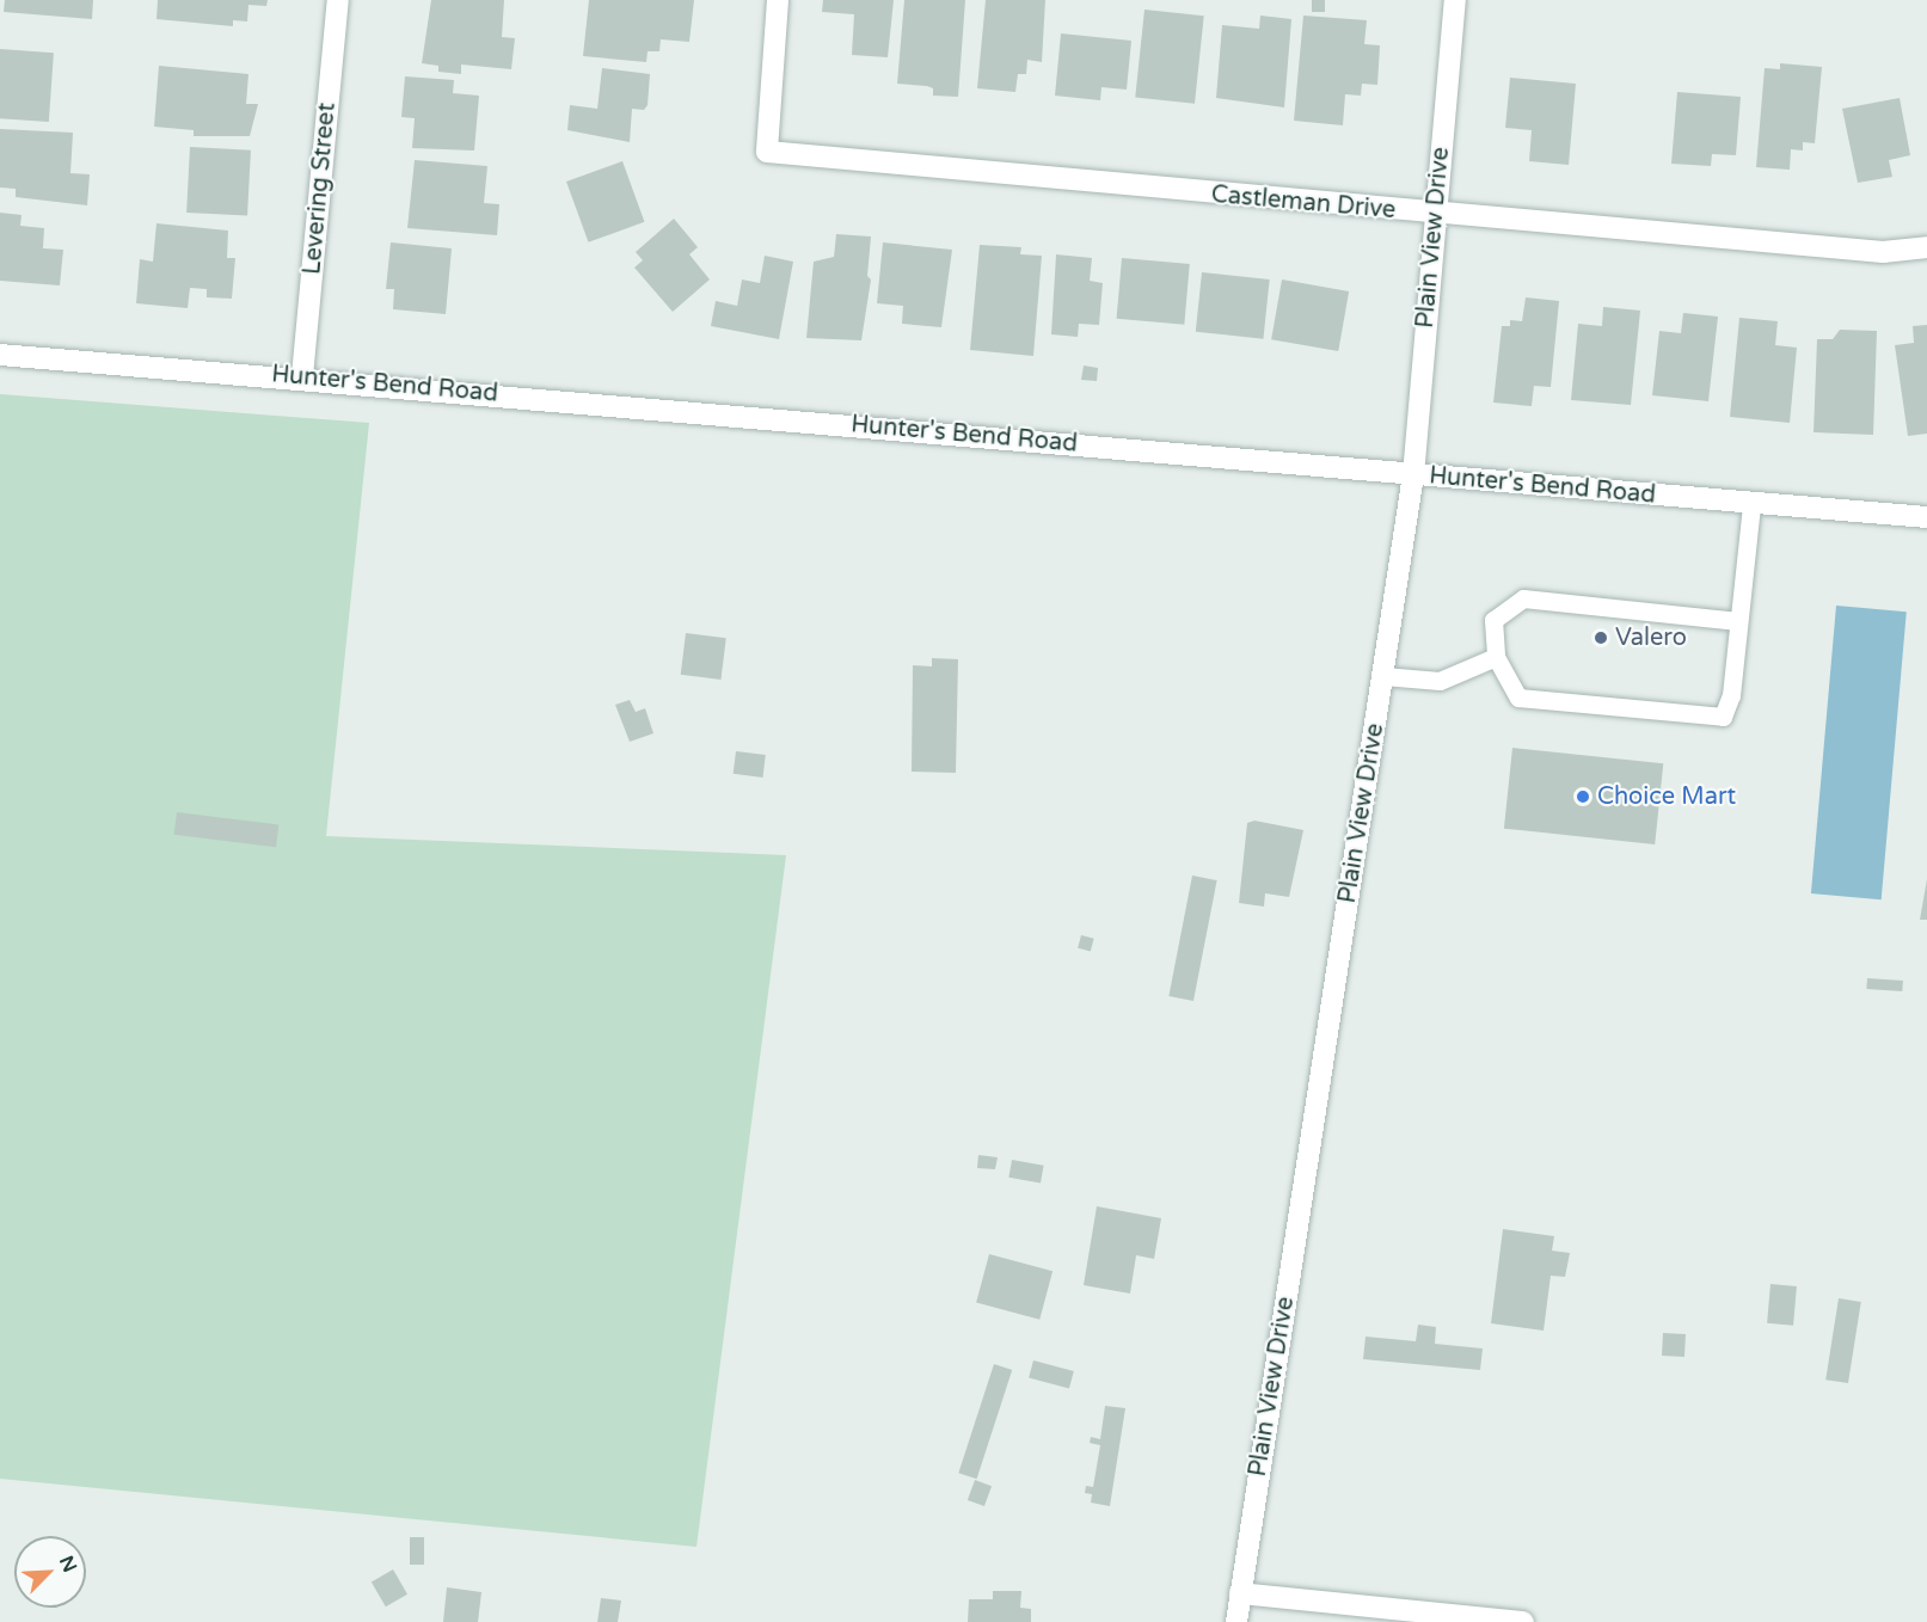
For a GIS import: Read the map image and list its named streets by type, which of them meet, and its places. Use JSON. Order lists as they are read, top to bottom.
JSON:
{
  "streets": {
    "street": [
      "Levering Street",
      "Castleman Drive",
      "Plain View Drive",
      "Hunter's Bend Road"
    ]
  },
  "crossings": [
    ["Levering Street", "Hunter's Bend Road"],
    ["Castleman Drive", "Plain View Drive"],
    ["Plain View Drive", "Hunter's Bend Road"]
  ],
  "places": ["Valero", "Choice Mart"],
  "north": "top right"
}
